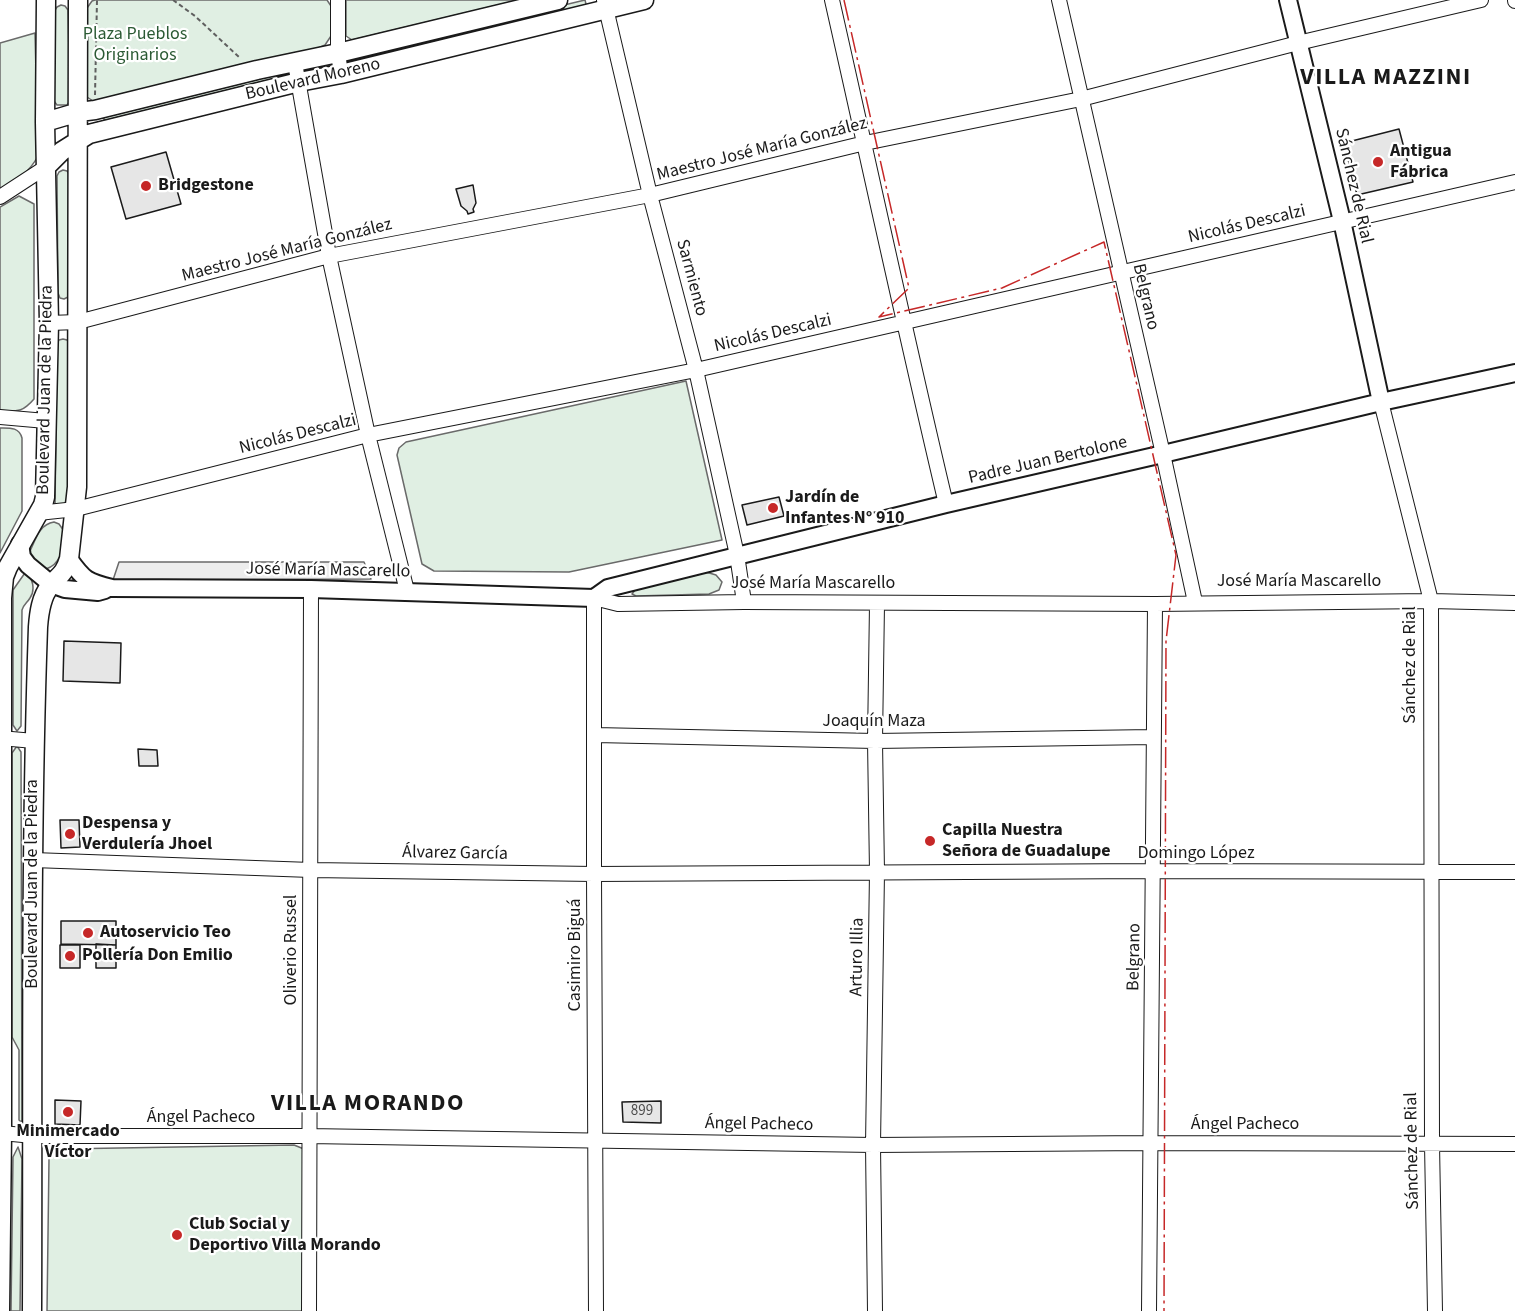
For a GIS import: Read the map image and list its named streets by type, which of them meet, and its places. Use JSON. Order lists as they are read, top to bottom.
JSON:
{
  "streets": {
    "main road": ["Boulevard Moreno", "Boulevard Juan de la Piedra"],
    "street": [
      "Maestro José María González",
      "Sánchez de Rial",
      "Nicolás Descalzi",
      "Sarmiento",
      "Belgrano",
      "Padre Juan Bertolone",
      "José María Mascarello",
      "Joaquín Maza",
      "Álvarez García",
      "Domingo López",
      "Oliverio Russel",
      "Casimiro Biguá",
      "Arturo Illia",
      "Ángel Pacheco"
    ]
  },
  "crossings": [
    ["Boulevard Moreno", "Sarmiento"],
    ["Boulevard Moreno", "Boulevard Juan de la Piedra"],
    ["Maestro José María González", "Sánchez de Rial"],
    ["Maestro José María González", "Sarmiento"],
    ["Maestro José María González", "Belgrano"],
    ["Maestro José María González", "Boulevard Juan de la Piedra"],
    ["Sánchez de Rial", "Nicolás Descalzi"],
    ["Sánchez de Rial", "Padre Juan Bertolone"],
    ["Sánchez de Rial", "José María Mascarello"],
    ["Sánchez de Rial", "Domingo López"],
    ["Sánchez de Rial", "Ángel Pacheco"],
    ["Nicolás Descalzi", "Sarmiento"],
    ["Nicolás Descalzi", "Belgrano"],
    ["Nicolás Descalzi", "Boulevard Juan de la Piedra"],
    ["Sarmiento", "Padre Juan Bertolone"],
    ["Sarmiento", "José María Mascarello"],
    ["Belgrano", "Padre Juan Bertolone"],
    ["Belgrano", "José María Mascarello"],
    ["Belgrano", "Joaquín Maza"],
    ["Belgrano", "Domingo López"],
    ["Belgrano", "Ángel Pacheco"],
    ["Boulevard Juan de la Piedra", "Álvarez García"],
    ["Boulevard Juan de la Piedra", "Ángel Pacheco"],
    ["Padre Juan Bertolone", "José María Mascarello"],
    ["Padre Juan Bertolone", "Casimiro Biguá"],
    ["José María Mascarello", "Oliverio Russel"],
    ["José María Mascarello", "Casimiro Biguá"],
    ["José María Mascarello", "Arturo Illia"],
    ["Joaquín Maza", "Casimiro Biguá"],
    ["Joaquín Maza", "Arturo Illia"],
    ["Álvarez García", "Domingo López"],
    ["Álvarez García", "Oliverio Russel"],
    ["Álvarez García", "Casimiro Biguá"],
    ["Álvarez García", "Arturo Illia"],
    ["Domingo López", "Arturo Illia"],
    ["Oliverio Russel", "Ángel Pacheco"],
    ["Casimiro Biguá", "Ángel Pacheco"],
    ["Arturo Illia", "Ángel Pacheco"]
  ],
  "districts": ["VILLA MAZZINI", "VILLA MORANDO"],
  "parks": ["Plaza Pueblos Originarios"],
  "places": [
    "Antigua Fábrica",
    "Bridgestone",
    "Jardín de Infantes N° 910",
    "Despensa y Verdulería Jhoel",
    "Capilla Nuestra Señora de Guadalupe",
    "Autoservicio Teo",
    "Pollería Don Emilio",
    "Minimercado Víctor",
    "Club Social y Deportivo Villa Morando"
  ],
  "house_numbers": ["899"]
}
